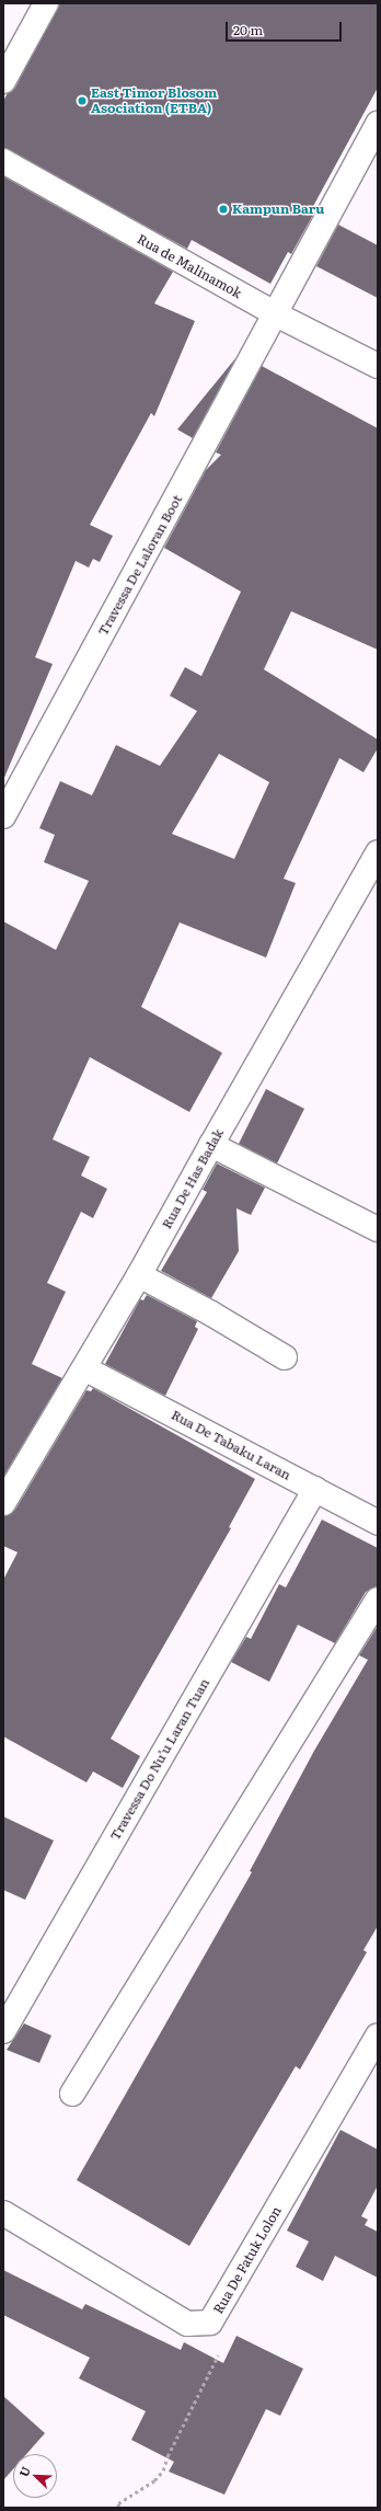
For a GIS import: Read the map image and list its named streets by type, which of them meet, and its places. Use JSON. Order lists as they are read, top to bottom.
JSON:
{
  "streets": {
    "street": [
      "Rua de Malinamok",
      "Travessa De Laloran Boot",
      "Rua De Has Badak",
      "Rua De Tabaku Laran",
      "Travessa Do Nu’u Laran Tuan",
      "Rua De Fatuk Lolon"
    ]
  },
  "crossings": [
    ["Rua de Malinamok", "Travessa De Laloran Boot"],
    ["Rua De Has Badak", "Rua De Tabaku Laran"],
    ["Rua De Tabaku Laran", "Travessa Do Nu’u Laran Tuan"]
  ],
  "places": ["East Timor Blosom Asociation (ETBA)", "Kampun Baru"],
  "scale_bar": "20 m",
  "north": "top left"
}
